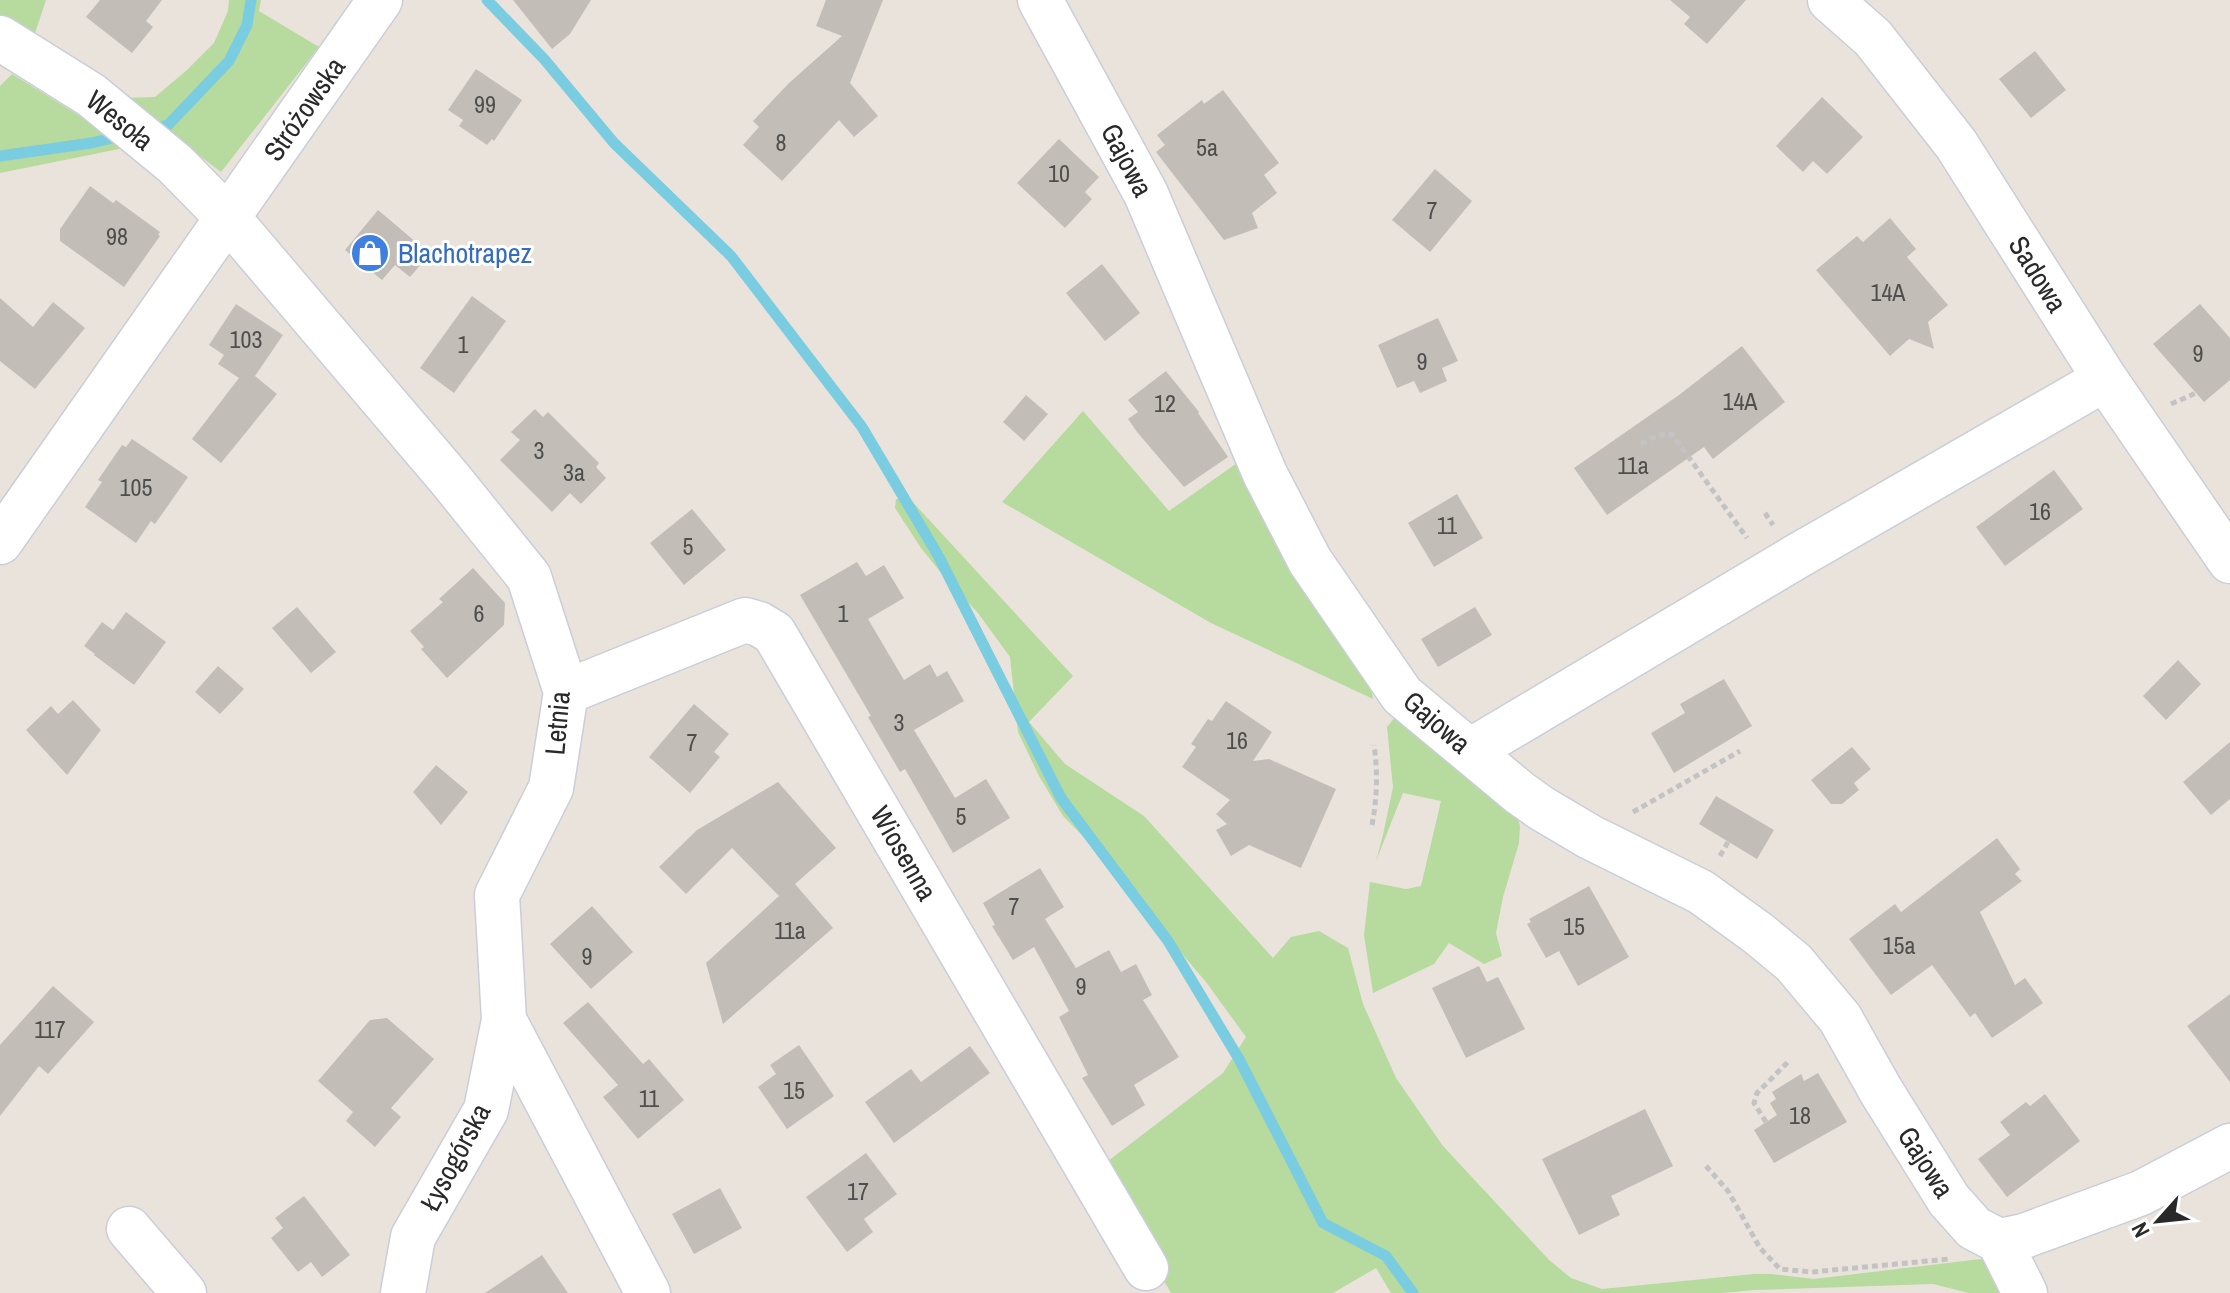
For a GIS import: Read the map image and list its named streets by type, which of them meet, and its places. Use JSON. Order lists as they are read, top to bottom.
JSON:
{
  "streets": {
    "street": [
      "Stróżowska",
      "Wesoła",
      "Gajowa",
      "Sadowa",
      "Letnia",
      "Wiosenna",
      "Łysogórska"
    ]
  },
  "crossings": [
    ["Stróżowska", "Wesoła"],
    ["Stróżowska", "Letnia"],
    ["Wesoła", "Letnia"],
    ["Letnia", "Wiosenna"],
    ["Letnia", "Łysogórska"]
  ],
  "places": {
    "shop": ["Blachotrapez"]
  },
  "house_numbers": [
    "99",
    "8",
    "5a",
    "10",
    "7",
    "98",
    "14A",
    "103",
    "1",
    "9",
    "9",
    "14A",
    "12",
    "3",
    "11a",
    "3a",
    "105",
    "16",
    "11",
    "5",
    "6",
    "1",
    "3",
    "16",
    "7",
    "5",
    "7",
    "15",
    "11a",
    "15a",
    "9",
    "9",
    "117",
    "15",
    "11",
    "18",
    "17"
  ],
  "north": "bottom left"
}
